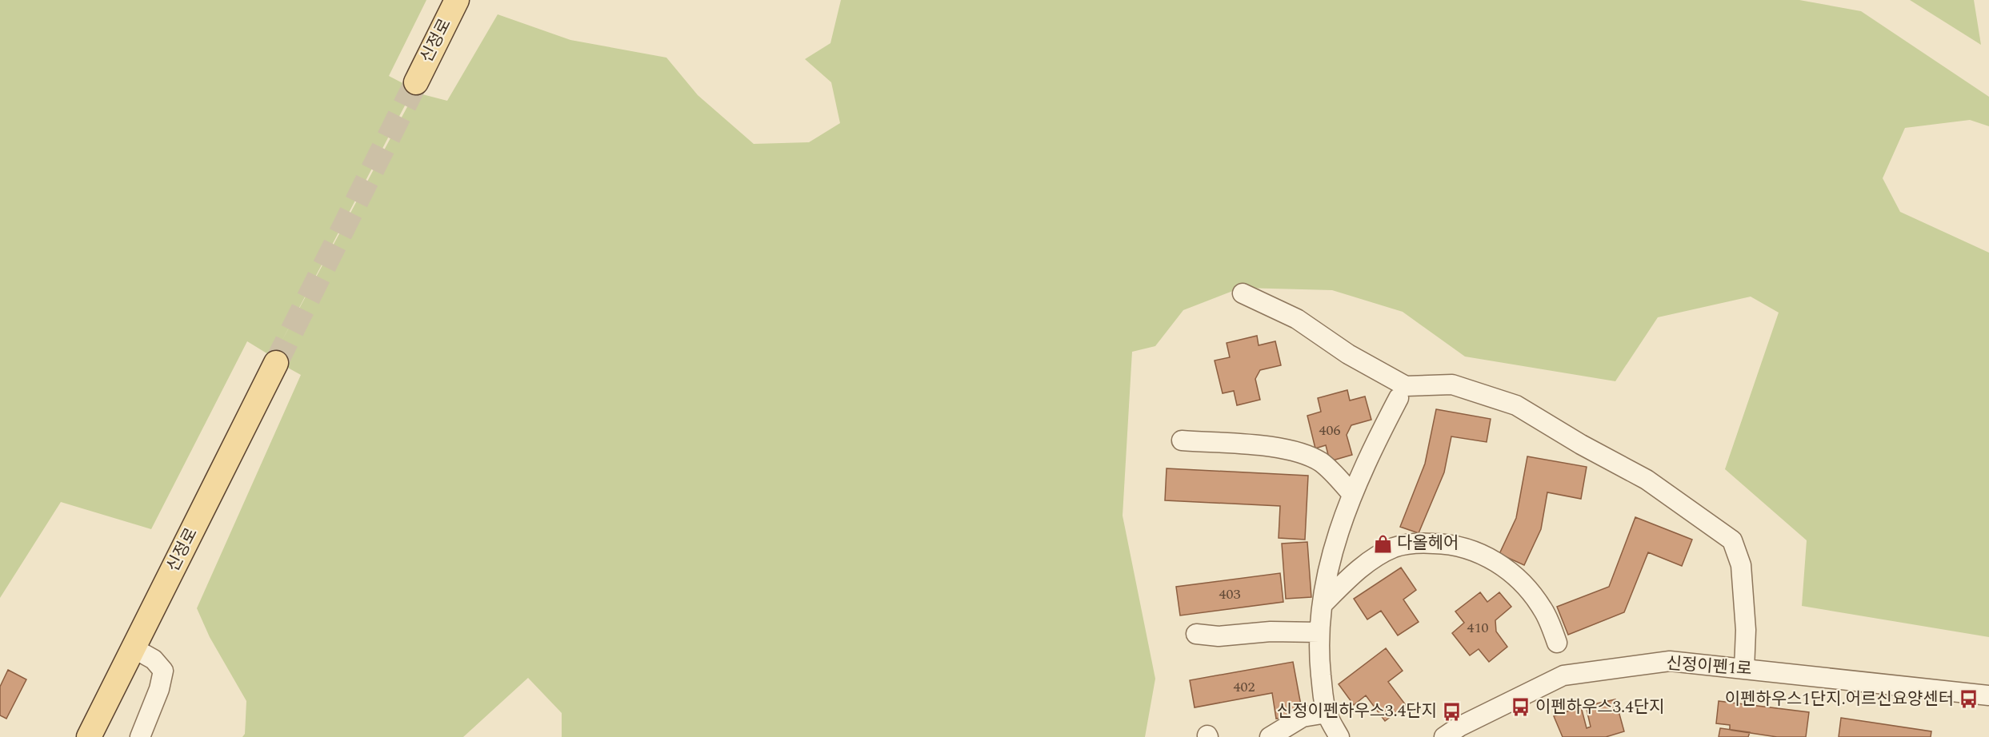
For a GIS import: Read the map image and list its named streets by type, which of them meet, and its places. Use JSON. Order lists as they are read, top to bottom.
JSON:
{
  "streets": {
    "main road": ["신정로"],
    "street": ["신정이펜1로"]
  },
  "places": {
    "shop": ["다올헤어"],
    "bus stop": ["이펜하우스1단지.어르신요양센터", "이펜하우스3.4단지", "신정이펜하우스3.4단지"]
  },
  "house_numbers": [
    "406",
    "403",
    "410",
    "402"
  ]
}
